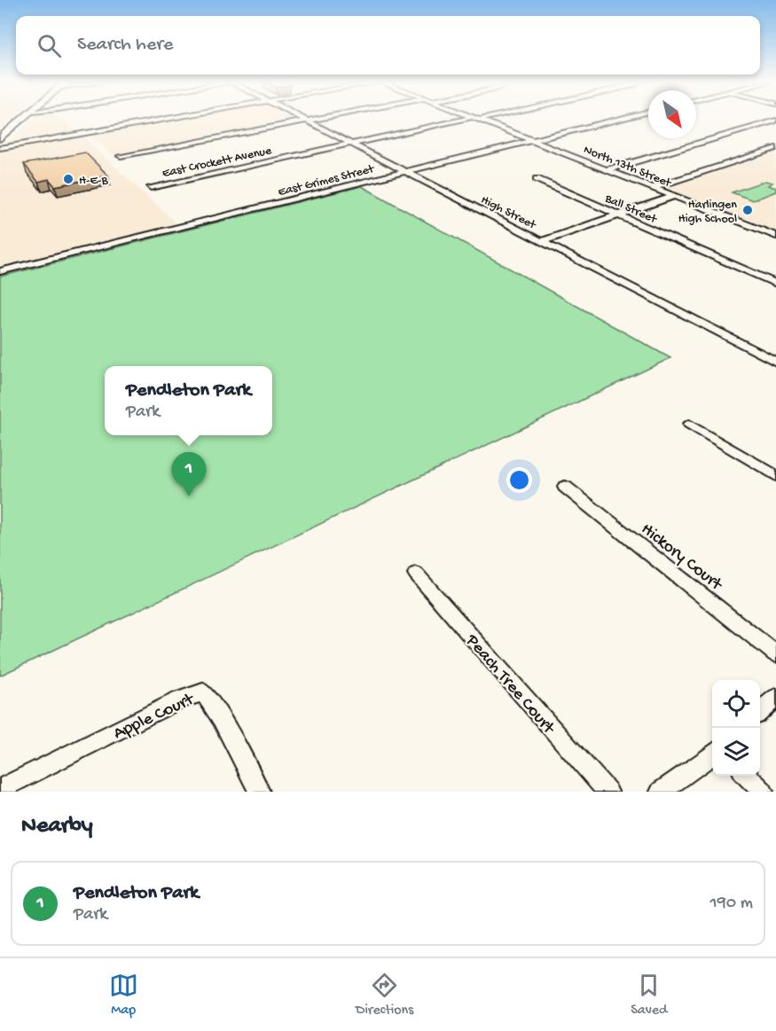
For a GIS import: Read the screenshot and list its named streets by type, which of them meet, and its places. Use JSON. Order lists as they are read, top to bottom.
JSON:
{
  "streets": {
    "street": [
      "East Crockett Avenue",
      "North 13th Street",
      "East Grimes Street",
      "Ball Street",
      "High Street",
      "Hickory Court",
      "Peach Tree Court",
      "Apple Court"
    ]
  },
  "crossings": [
    ["East Crockett Avenue", "North 13th Street"],
    ["East Crockett Avenue", "High Street"],
    ["North 13th Street", "East Grimes Street"],
    ["East Grimes Street", "High Street"]
  ],
  "places": ["H-E-B", "Harlingen High School"],
  "north": "bottom right",
  "page": {
    "search": "Search here",
    "popup": ["Pendleton Park", "Park"],
    "pins": "1",
    "heading": "Nearby",
    "list": [
      {
        "mark": "1",
        "name": "Pendleton Park",
        "note": "Park",
        "value": "190 m"
      }
    ],
    "nav": ["Map", "Directions", "Saved"]
  }
}
